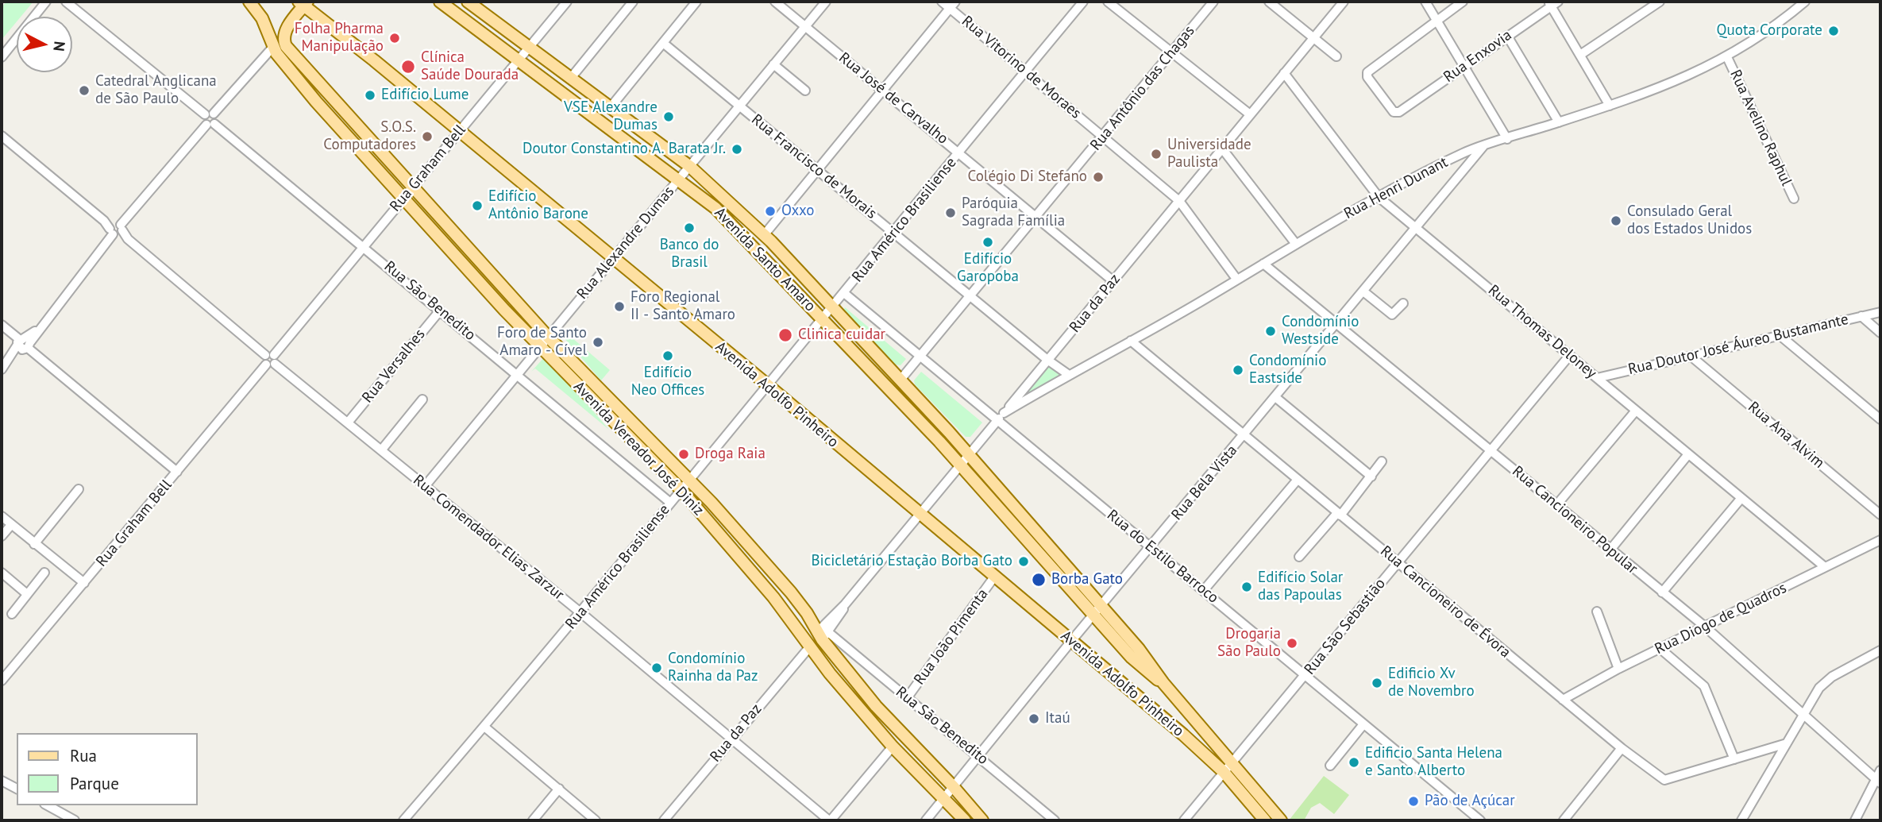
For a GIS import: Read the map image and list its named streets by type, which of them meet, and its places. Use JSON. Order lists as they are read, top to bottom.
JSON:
{
  "streets": {
    "main road": ["Avenida Santo Amaro", "Avenida Adolfo Pinheiro", "Avenida Vereador José Diniz"],
    "street": [
      "Rua Enxovia",
      "Rua Vitorino de Moraes",
      "Rua Antônio das Chagas",
      "Rua José de Carvalho",
      "Rua Avelino Raphul",
      "Rua Francisco de Morais",
      "Rua Graham Bell",
      "Rua Henri Dunant",
      "Rua Américo Brasiliense",
      "Rua Alexandre Dumas",
      "Rua São Benedito",
      "Rua da Paz",
      "Rua Thomas Deloney",
      "Rua Doutor José Áureo Bustamante",
      "Rua Versalhes",
      "Rua Ana Alvim",
      "Rua Bela Vista",
      "Rua Cancioneiro Popular",
      "Rua Comendador Elias Zarzur",
      "Rua do Estilo Barroco",
      "Rua Cancioneiro de Évora",
      "Rua Diogo de Quadros",
      "Rua São Sebastião",
      "Rua João Pimenta"
    ]
  },
  "crossings": [
    ["Rua Vitorino de Moraes", "Rua Antônio das Chagas"],
    ["Rua Vitorino de Moraes", "Rua Henri Dunant"],
    ["Rua Vitorino de Moraes", "Rua Américo Brasiliense"],
    ["Rua Vitorino de Moraes", "Rua da Paz"],
    ["Rua Antônio das Chagas", "Rua José de Carvalho"],
    ["Rua Antônio das Chagas", "Rua Francisco de Morais"],
    ["Rua Antônio das Chagas", "Avenida Santo Amaro"],
    ["Rua Antônio das Chagas", "Rua do Estilo Barroco"],
    ["Rua José de Carvalho", "Rua Américo Brasiliense"],
    ["Rua José de Carvalho", "Rua Alexandre Dumas"],
    ["Rua José de Carvalho", "Rua da Paz"],
    ["Rua Avelino Raphul", "Rua Henri Dunant"],
    ["Rua Francisco de Morais", "Rua Henri Dunant"],
    ["Rua Francisco de Morais", "Rua Américo Brasiliense"],
    ["Rua Francisco de Morais", "Rua Alexandre Dumas"],
    ["Rua Francisco de Morais", "Rua da Paz"],
    ["Rua Graham Bell", "Avenida Santo Amaro"],
    ["Rua Graham Bell", "Rua São Benedito"],
    ["Rua Graham Bell", "Avenida Adolfo Pinheiro"],
    ["Rua Graham Bell", "Avenida Vereador José Diniz"],
    ["Rua Graham Bell", "Rua Comendador Elias Zarzur"],
    ["Rua Henri Dunant", "Rua da Paz"],
    ["Rua Henri Dunant", "Rua Thomas Deloney"],
    ["Rua Henri Dunant", "Rua Bela Vista"],
    ["Rua Henri Dunant", "Rua Cancioneiro Popular"],
    ["Rua Henri Dunant", "Rua Cancioneiro de Évora"],
    ["Rua Américo Brasiliense", "Avenida Santo Amaro"],
    ["Rua Américo Brasiliense", "Rua São Benedito"],
    ["Rua Américo Brasiliense", "Avenida Adolfo Pinheiro"],
    ["Rua Américo Brasiliense", "Avenida Vereador José Diniz"],
    ["Rua Américo Brasiliense", "Rua Comendador Elias Zarzur"],
    ["Rua Américo Brasiliense", "Rua do Estilo Barroco"],
    ["Rua Alexandre Dumas", "Avenida Santo Amaro"],
    ["Rua Alexandre Dumas", "Rua São Benedito"],
    ["Rua Alexandre Dumas", "Avenida Adolfo Pinheiro"],
    ["Rua Alexandre Dumas", "Avenida Vereador José Diniz"],
    ["Rua Alexandre Dumas", "Rua Comendador Elias Zarzur"],
    ["Avenida Santo Amaro", "Rua da Paz"],
    ["Avenida Santo Amaro", "Rua Bela Vista"],
    ["Avenida Santo Amaro", "Rua São Sebastião"],
    ["Rua São Benedito", "Rua da Paz"],
    ["Rua São Benedito", "Rua Versalhes"],
    ["Rua São Benedito", "Avenida Vereador José Diniz"],
    ["Rua São Benedito", "Rua Bela Vista"],
    ["Rua São Benedito", "Rua João Pimenta"],
    ["Rua da Paz", "Rua Thomas Deloney"],
    ["Rua da Paz", "Avenida Adolfo Pinheiro"],
    ["Rua da Paz", "Avenida Vereador José Diniz"],
    ["Rua da Paz", "Rua Comendador Elias Zarzur"],
    ["Rua da Paz", "Rua do Estilo Barroco"],
    ["Rua Thomas Deloney", "Rua Doutor José Áureo Bustamante"],
    ["Rua Thomas Deloney", "Rua Bela Vista"],
    ["Rua Thomas Deloney", "Rua Diogo de Quadros"],
    ["Rua Thomas Deloney", "Rua São Sebastião"],
    ["Rua Doutor José Áureo Bustamante", "Rua Ana Alvim"],
    ["Rua Versalhes", "Rua Comendador Elias Zarzur"],
    ["Avenida Adolfo Pinheiro", "Avenida Vereador José Diniz"],
    ["Avenida Adolfo Pinheiro", "Rua Bela Vista"],
    ["Avenida Adolfo Pinheiro", "Rua São Sebastião"],
    ["Avenida Adolfo Pinheiro", "Rua João Pimenta"],
    ["Avenida Vereador José Diniz", "Rua Bela Vista"],
    ["Rua Bela Vista", "Rua Cancioneiro Popular"],
    ["Rua Bela Vista", "Rua do Estilo Barroco"],
    ["Rua Bela Vista", "Rua Cancioneiro de Évora"],
    ["Rua Cancioneiro Popular", "Rua Diogo de Quadros"],
    ["Rua Cancioneiro Popular", "Rua São Sebastião"],
    ["Rua do Estilo Barroco", "Rua São Sebastião"],
    ["Rua Cancioneiro de Évora", "Rua Diogo de Quadros"],
    ["Rua Cancioneiro de Évora", "Rua São Sebastião"]
  ],
  "places": [
    "Quota Corporate",
    "Folha Pharma Manipulação",
    "Clínica Saúde Dourada",
    "Catedral Anglicana de São Paulo",
    "Edifício Lume",
    "VSE Alexandre Dumas",
    "S.O.S. Computadores",
    "Doutor Constantino A. Barata Jr.",
    "Universidade Paulista",
    "Colégio Di Stefano",
    "Edifício Antônio Barone",
    "Oxxo",
    "Paróquia Sagrada Família",
    "Consulado Geral dos Estados Unidos",
    "Banco do Brasil",
    "Edifício Garopoba",
    "Foro Regional II - Santo Amaro",
    "Condomínio Westside",
    "Clinica cuidar",
    "Foro de Santo Amaro - Cível",
    "Edifício Neo Offices",
    "Condomínio Eastside",
    "Droga Raia",
    "Bicicletário Estação Borba Gato",
    "Borba Gato",
    "Edifício Solar das Papoulas",
    "Drogaria São Paulo",
    "Condomínio Rainha da Paz",
    "Edificio Xv de Novembro",
    "Itaú",
    "Edificio Santa Helena e Santo Alberto",
    "Pão de Açúcar"
  ],
  "legend": ["Rua", "Parque"],
  "north": "right"
}
